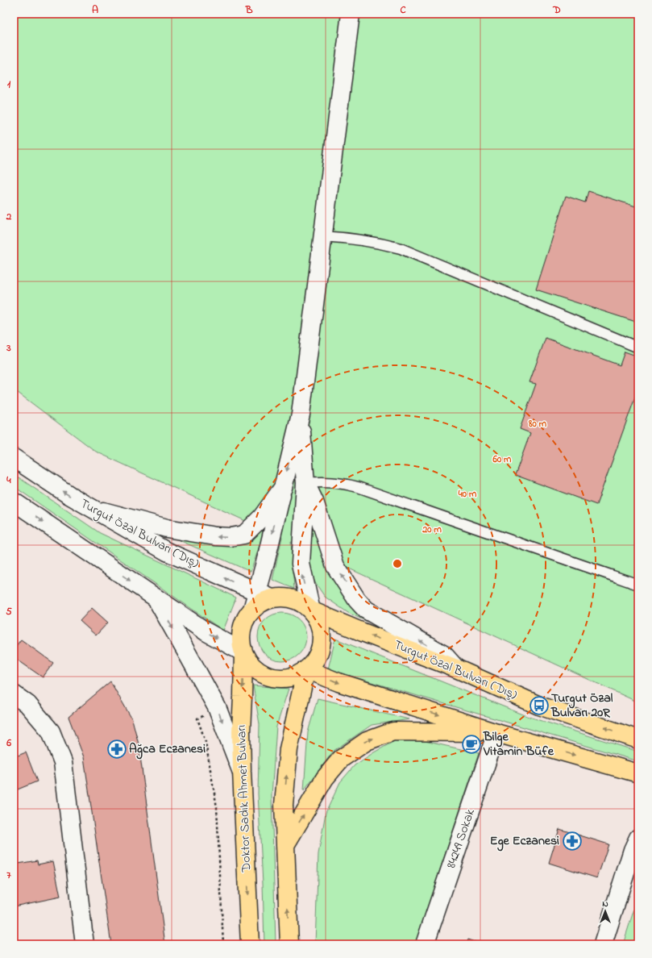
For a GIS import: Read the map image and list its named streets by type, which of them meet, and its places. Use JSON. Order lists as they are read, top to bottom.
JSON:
{
  "streets": {
    "main road": ["Turgut Özal Bulvarı (Dış)", "Doktor Sadık Ahmet Bulvarı"],
    "street": ["84249 Sokak"]
  },
  "crossings": [
    ["Turgut Özal Bulvarı (Dış)", "Doktor Sadık Ahmet Bulvarı"]
  ],
  "places": {
    "bus stop": ["Turgut Özal Bulvarı 20R"],
    "cafe": ["Bilge Vitamin Büfe"],
    "pharmacy": ["Ağca Eczanesi", "Ege Eczanesi"]
  },
  "north": "top",
  "grid": {
    "columns": [
      "A",
      "B",
      "C",
      "D"
    ],
    "rows": [
      "1",
      "2",
      "3",
      "4",
      "5",
      "6",
      "7"
    ]
  },
  "rings": [
    "80 m",
    "60 m",
    "40 m",
    "20 m"
  ]
}
